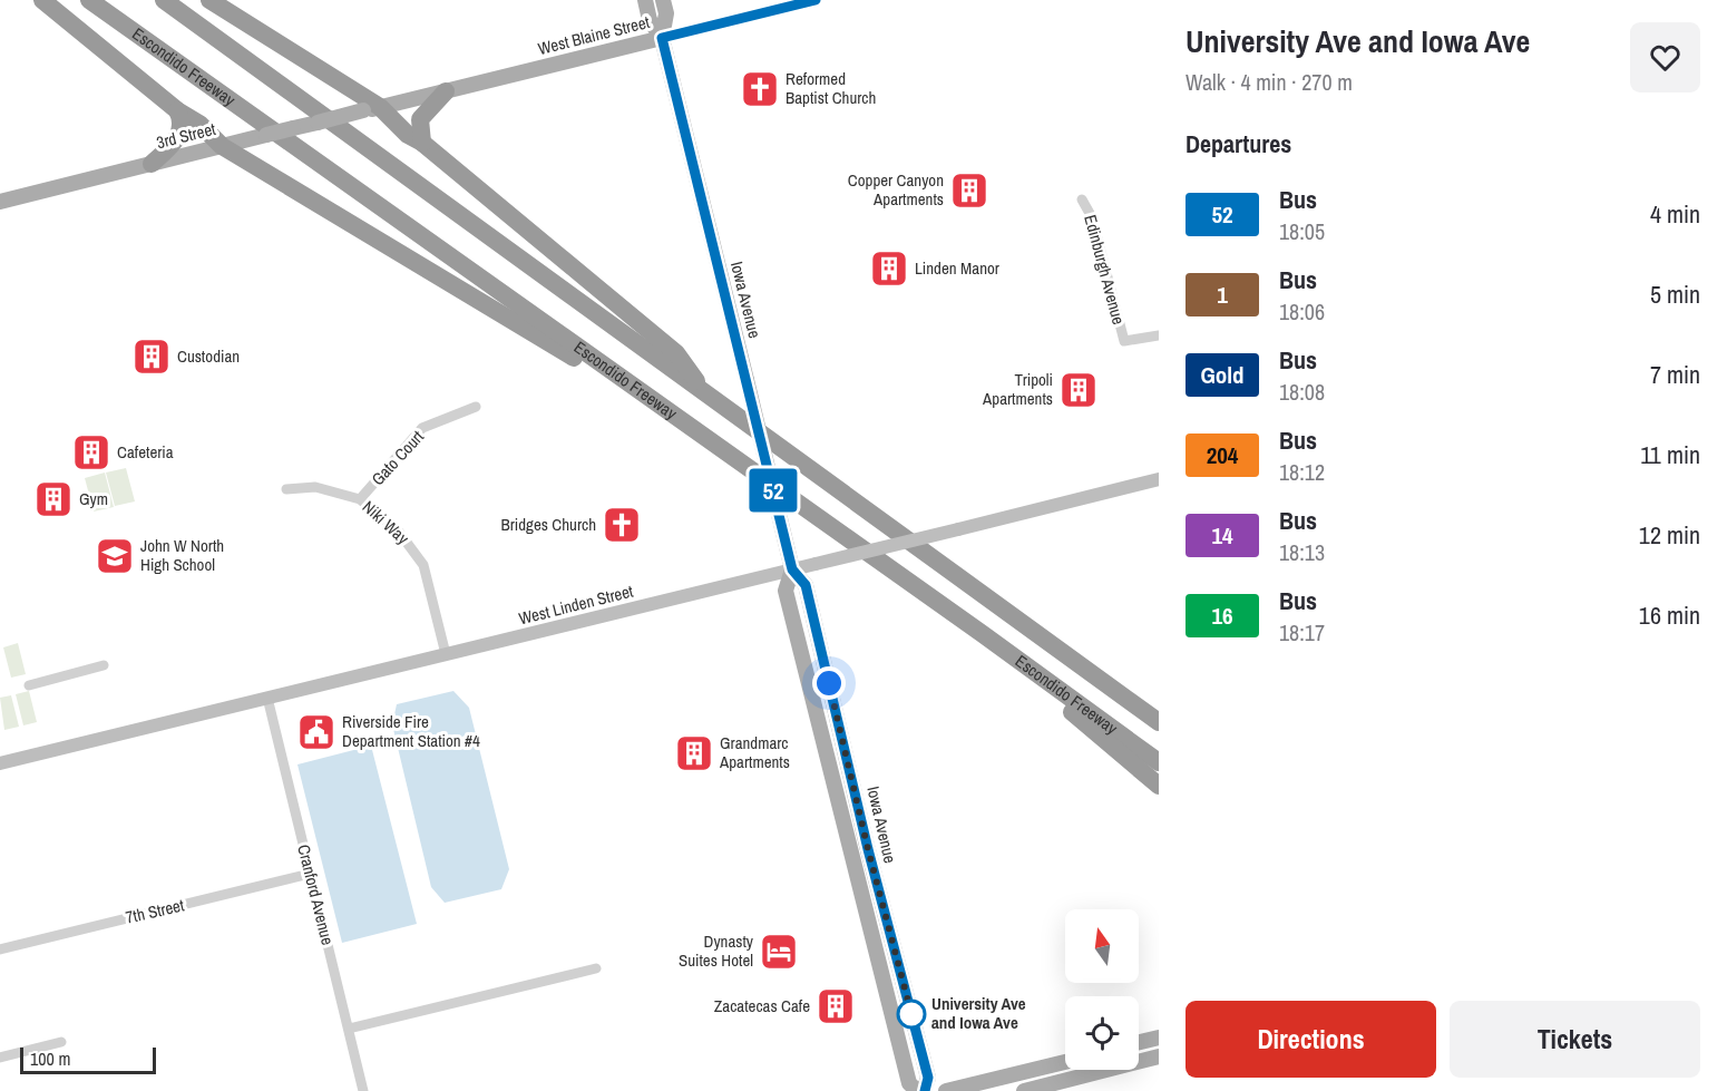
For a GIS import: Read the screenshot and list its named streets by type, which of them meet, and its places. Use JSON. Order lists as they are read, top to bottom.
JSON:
{
  "streets": {
    "highway": ["Escondido Freeway"],
    "main road": [
      "West Blaine Street",
      "3rd Street",
      "Iowa Avenue",
      "West Linden Street"
    ],
    "street": [
      "Edinburgh Avenue",
      "Gato Court",
      "Niki Way",
      "Cranford Avenue",
      "7th Street"
    ]
  },
  "crossings": [
    ["West Blaine Street", "3rd Street"],
    ["West Blaine Street", "Iowa Avenue"],
    ["Iowa Avenue", "West Linden Street"],
    ["Gato Court", "Niki Way"],
    ["Niki Way", "West Linden Street"],
    ["West Linden Street", "Cranford Avenue"],
    ["Cranford Avenue", "7th Street"]
  ],
  "places": {
    "church": ["Reformed Baptist Church", "Bridges Church"],
    "building": [
      "Copper Canyon Apartments",
      "Linden Manor",
      "Custodian",
      "Tripoli Apartments",
      "Cafeteria",
      "Gym",
      "Grandmarc Apartments",
      "Zacatecas Cafe"
    ],
    "school or university": ["John W North High School"],
    "public building": ["Riverside Fire Department Station #4"],
    "hotel": ["Dynasty Suites Hotel"],
    "other": ["University Ave and Iowa Ave"]
  },
  "lines": ["bus line 52"],
  "scale_bar": "100 m",
  "north": "top",
  "page": {
    "on_map": "52",
    "heading": [
      ["University Ave and Iowa Ave", "Walk · 4 min · 270 m"],
      "Departures"
    ],
    "list": [
      {
        "mark": "52",
        "name": "Bus",
        "note": "18:05",
        "value": "4 min"
      },
      {
        "mark": "1",
        "name": "Bus",
        "note": "18:06",
        "value": "5 min"
      },
      {
        "mark": "Gold",
        "name": "Bus",
        "note": "18:08",
        "value": "7 min"
      },
      {
        "mark": "204",
        "name": "Bus",
        "note": "18:12",
        "value": "11 min"
      },
      {
        "mark": "14",
        "name": "Bus",
        "note": "18:13",
        "value": "12 min"
      },
      {
        "mark": "16",
        "name": "Bus",
        "note": "18:17",
        "value": "16 min"
      }
    ],
    "buttons": ["Directions", "Tickets"],
    "scale": "100 m"
  }
}
